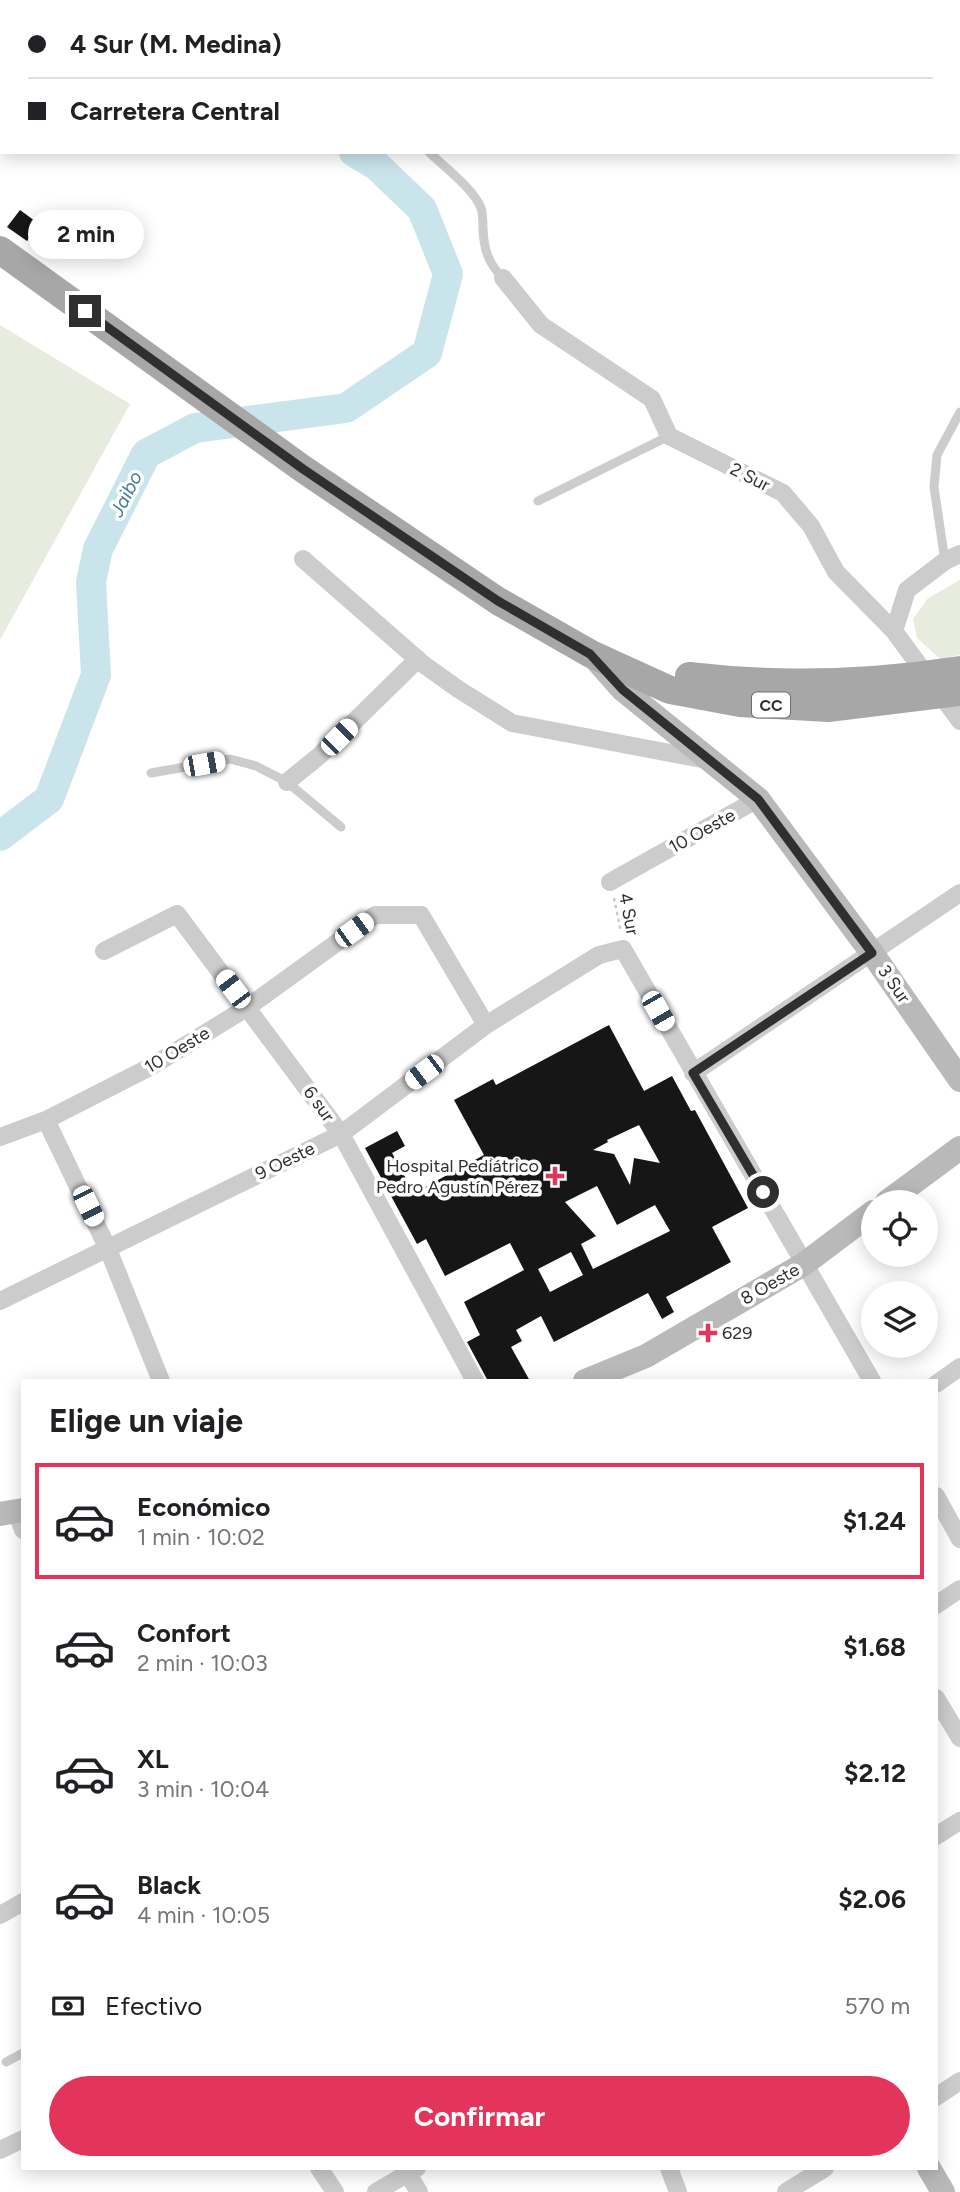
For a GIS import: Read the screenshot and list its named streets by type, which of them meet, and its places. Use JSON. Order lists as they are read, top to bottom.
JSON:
{
  "streets": {
    "main road": ["CC"],
    "street": [
      "2 Sur",
      "10 Oeste",
      "3 Sur",
      "6 sur",
      "9 Oeste",
      "8 Oeste"
    ],
    "path": ["4 Sur"]
  },
  "crossings": [
    ["2 Sur", "CC"],
    ["CC", "3 Sur"],
    ["10 Oeste", "4 Sur"],
    ["10 Oeste", "3 Sur"],
    ["10 Oeste", "6 sur"],
    ["10 Oeste", "9 Oeste"],
    ["4 Sur", "9 Oeste"],
    ["6 sur", "9 Oeste"]
  ],
  "water": ["Jaibo"],
  "places": {
    "health": ["Hospital Pediátrico Pedro Agustín Pérez", "629"]
  },
  "page": {
    "banner": ["4 Sur (M. Medina)", "Carretera Central"],
    "bubble": "2 min",
    "heading": "Elige un viaje",
    "list": [
      {
        "name": "Económico",
        "note": "1 min · 10:02",
        "value": "$1.24"
      },
      {
        "name": "Confort",
        "note": "2 min · 10:03",
        "value": "$1.68"
      },
      {
        "name": "XL",
        "note": "3 min · 10:04",
        "value": "$2.12"
      },
      {
        "name": "Black",
        "note": "4 min · 10:05",
        "value": "$2.06"
      }
    ],
    "pay": ["Efectivo", "570 m"],
    "buttons": "Confirmar"
  }
}
